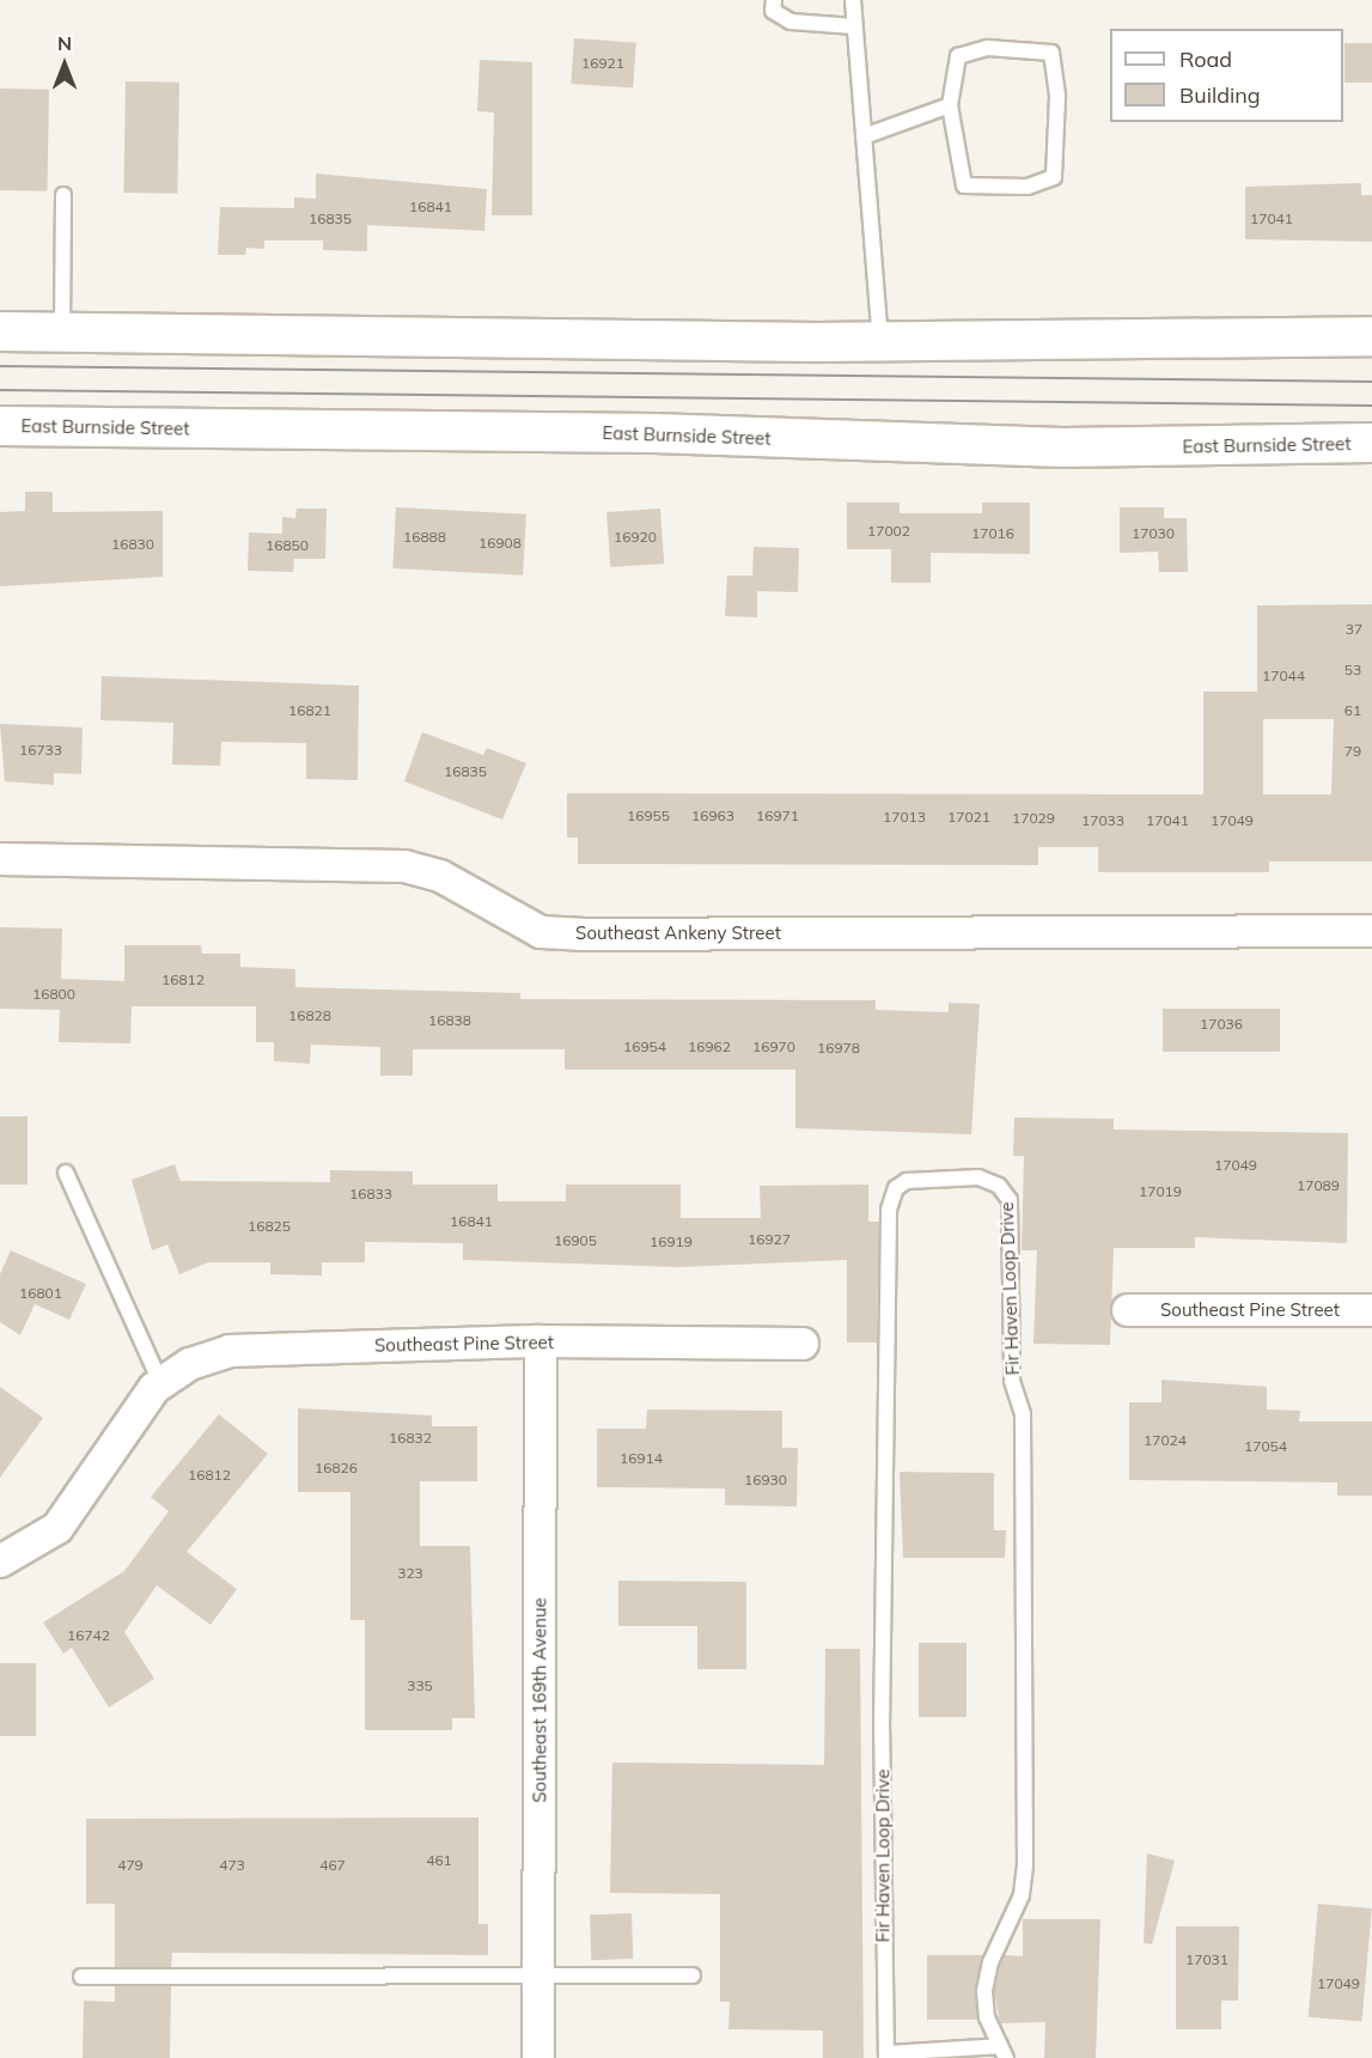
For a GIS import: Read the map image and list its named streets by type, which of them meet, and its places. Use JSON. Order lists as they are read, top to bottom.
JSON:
{
  "streets": {
    "street": [
      "East Burnside Street",
      "Southeast Ankeny Street",
      "Southeast Pine Street",
      "Southeast 169th Avenue"
    ],
    "lane": ["Fir Haven Loop Drive"]
  },
  "crossings": [
    ["Southeast Pine Street", "Southeast 169th Avenue"]
  ],
  "house_numbers": [
    "16921",
    "16841",
    "16835",
    "17041",
    "17002",
    "17016",
    "17030",
    "16888",
    "16920",
    "16908",
    "16830",
    "16850",
    "37",
    "53",
    "17044",
    "16821",
    "61",
    "16733",
    "79",
    "16835",
    "16955",
    "16963",
    "16971",
    "17013",
    "17021",
    "17029",
    "17033",
    "17041",
    "17049",
    "16812",
    "16800",
    "16828",
    "16838",
    "17036",
    "16954",
    "16962",
    "16970",
    "16978",
    "17049",
    "17089",
    "17019",
    "16833",
    "16841",
    "16825",
    "16927",
    "16905",
    "16919",
    "16801",
    "16832",
    "17024",
    "17054",
    "16914",
    "16826",
    "16812",
    "16930",
    "323",
    "16742",
    "335",
    "461",
    "479",
    "473",
    "467",
    "17031",
    "17049"
  ],
  "legend": ["Road", "Building"],
  "north": "top"
}
